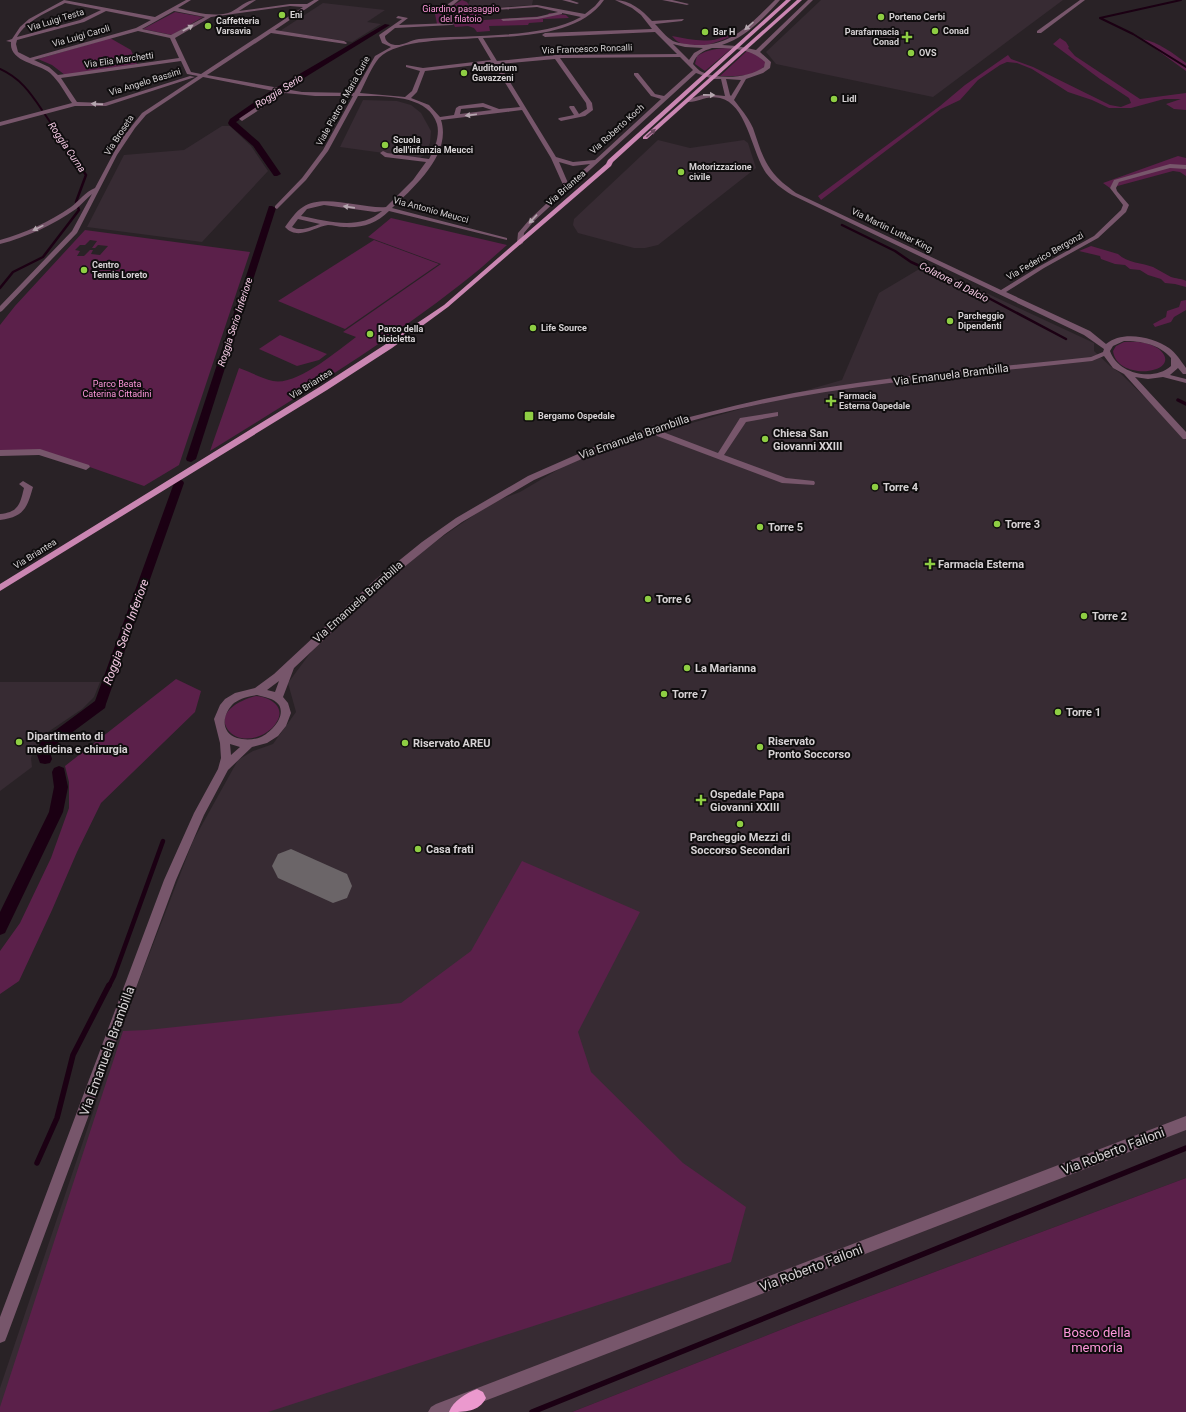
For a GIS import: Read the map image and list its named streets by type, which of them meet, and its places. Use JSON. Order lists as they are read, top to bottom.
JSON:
{
  "streets": {
    "main road": ["Via Briantea"],
    "street": [
      "Via Luigi Testa",
      "Via Luigi Caroli",
      "Via Francesco Roncalli",
      "Via Elia Marchetti",
      "Via Angelo Bassini",
      "Viale Pietro e Maria Curie",
      "Via Roberto Koch",
      "Via Broseta",
      "Via Antonio Meucci",
      "Via Martin Luther King",
      "Via Federico Bergonzi",
      "Via Emanuela Brambilla",
      "Via Roberto Failoni"
    ]
  },
  "crossings": [
    ["Via Angelo Bassini", "Via Broseta"],
    ["Via Roberto Koch", "Via Briantea"],
    ["Via Briantea", "Via Martin Luther King"],
    ["Via Martin Luther King", "Via Federico Bergonzi"],
    ["Via Martin Luther King", "Via Emanuela Brambilla"]
  ],
  "water": [
    "Roggia Serio",
    "Roggia Curna",
    "Colatore di Dalcio",
    "Roggia Serio Inferiore"
  ],
  "parks": ["Giardino passaggio del filatoio", "Parco Beata Caterina Cittadini", "Bosco della memoria"],
  "places": {
    "other": [
      "Eni",
      "Porteno Cerbi",
      "Caffetteria Varsavia",
      "Conad",
      "Bar H",
      "OVS",
      "Auditorium Gavazzeni",
      "Lidl",
      "Scuola dell'infanzia Meucci",
      "Motorizzazione civile",
      "Centro Tennis Loreto",
      "Parcheggio Dipendenti",
      "Life Source",
      "Parco della bicicletta",
      "Chiesa San Giovanni XXIII",
      "Torre 4",
      "Torre 3",
      "Torre 5",
      "Torre 6",
      "Torre 2",
      "La Marianna",
      "Torre 7",
      "Torre 1",
      "Dipartimento di medicina e chirurgia",
      "Riservato AREU",
      "Riservato Pronto Soccorso",
      "Parcheggio Mezzi di Soccorso Secondari",
      "Casa frati"
    ],
    "health": [
      "Parafarmacia Conad",
      "Farmacia Esterna Oapedale",
      "Farmacia Esterna",
      "Ospedale Papa Giovanni XXIII"
    ],
    "transit": ["Bergamo Ospedale"]
  }
}
